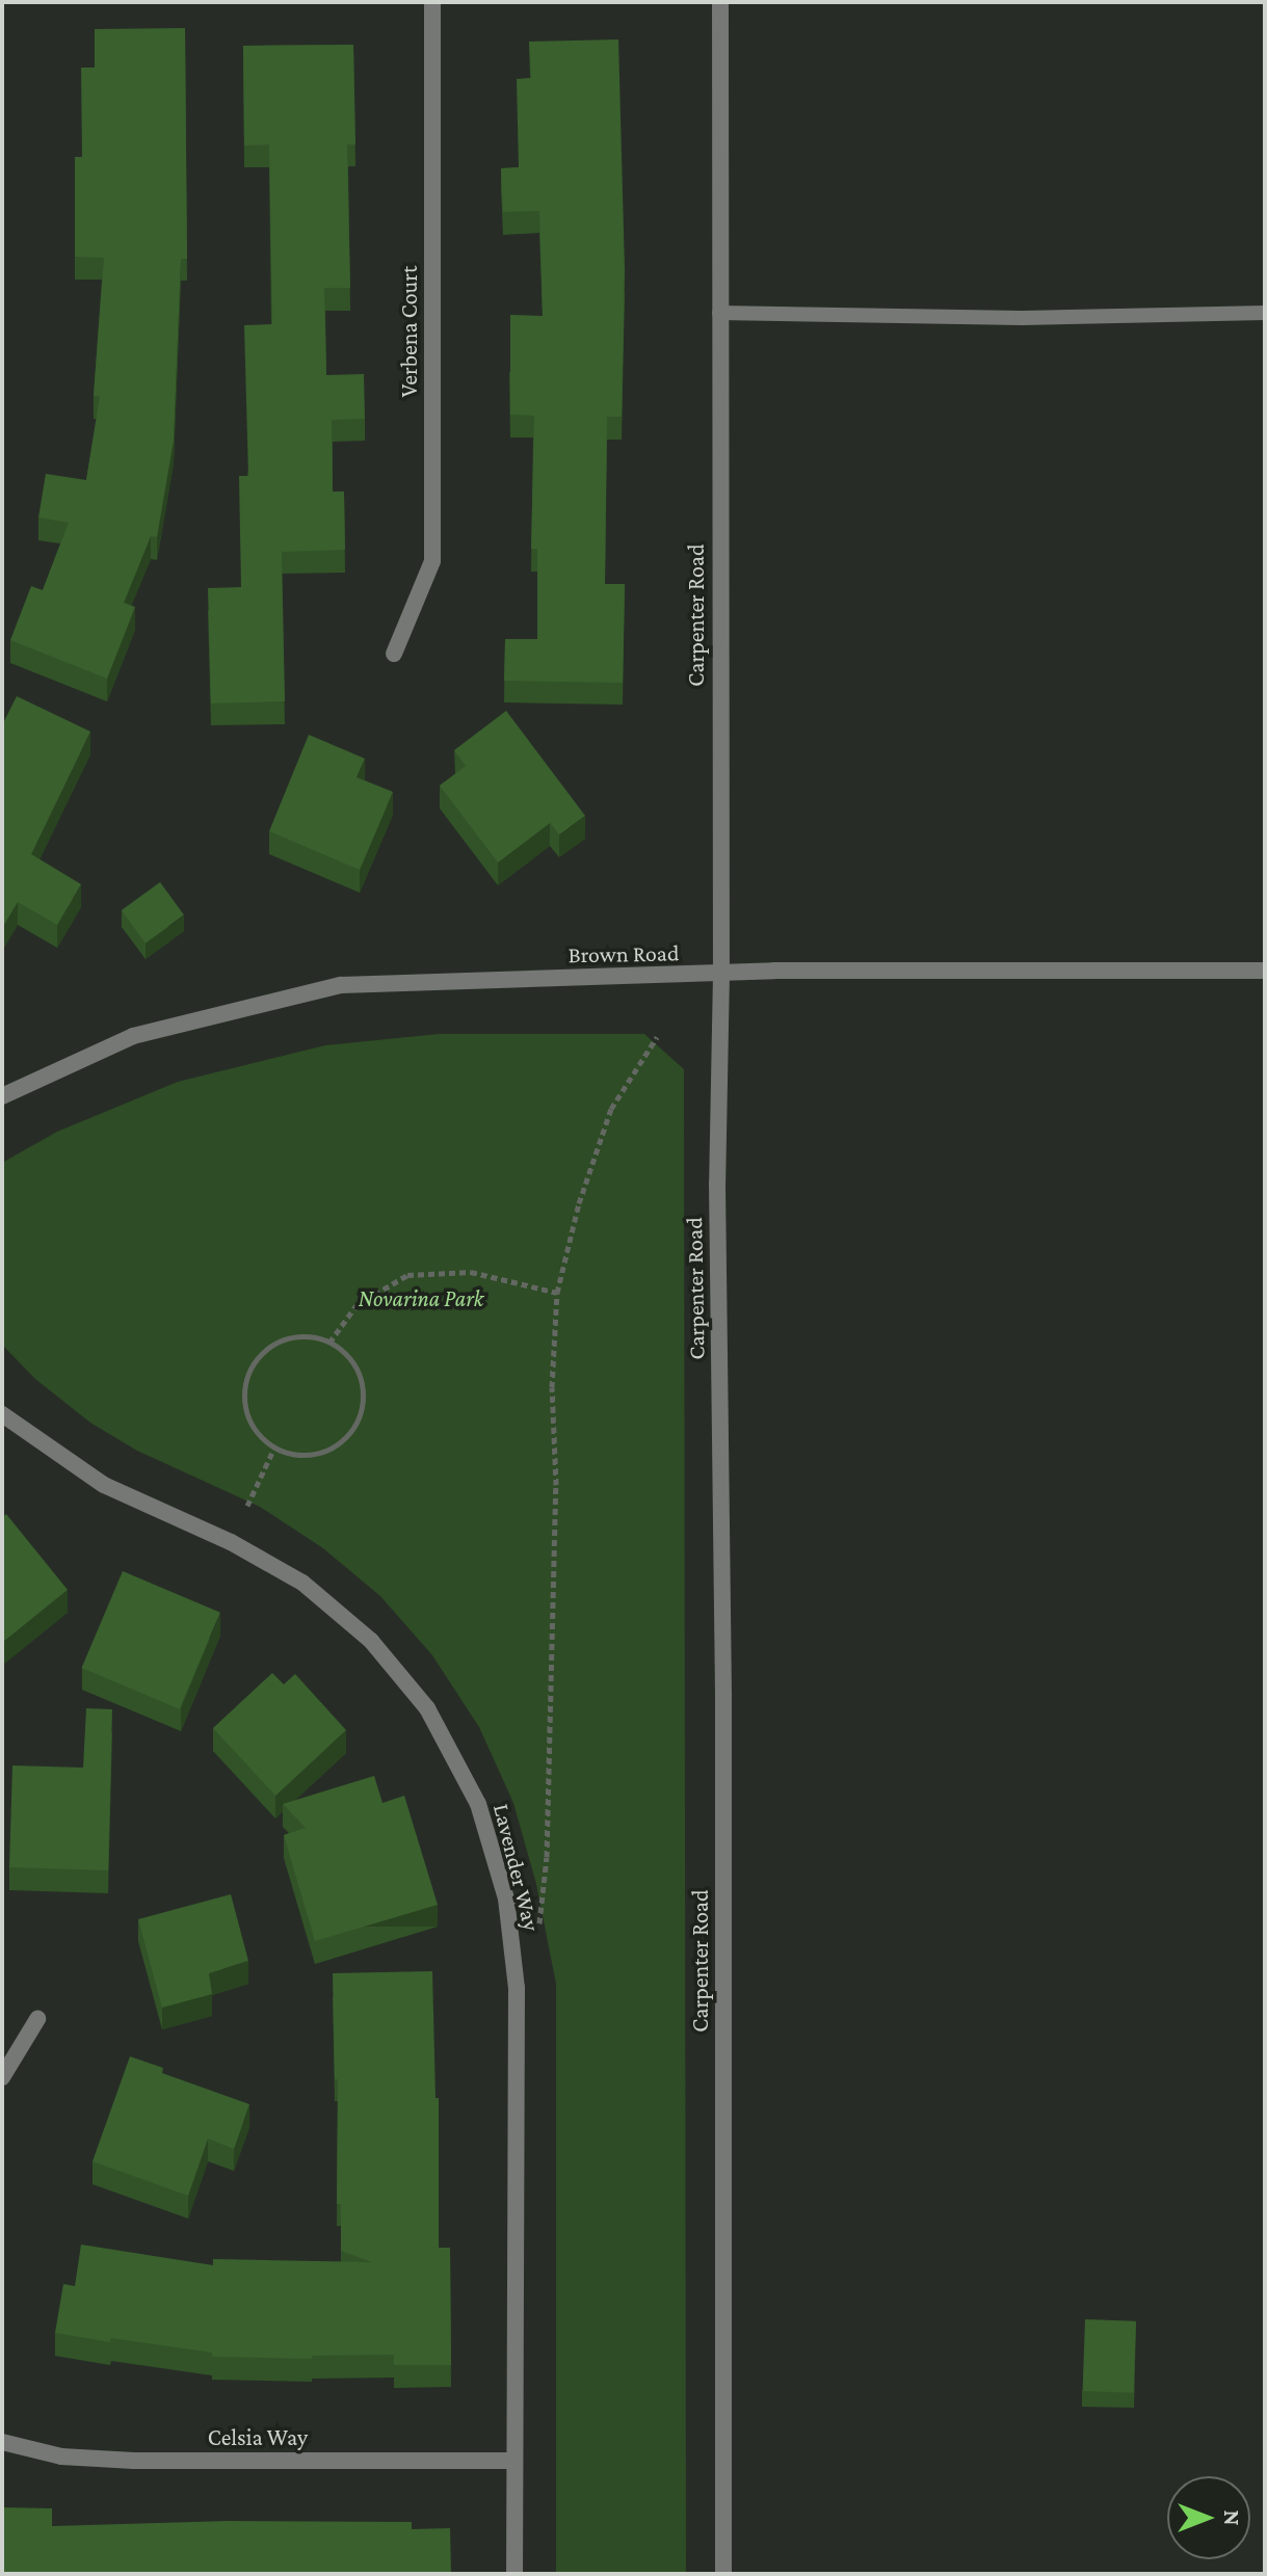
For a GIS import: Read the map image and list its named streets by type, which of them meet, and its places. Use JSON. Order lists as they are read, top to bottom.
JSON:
{
  "streets": {
    "street": [
      "Verbena Court",
      "Carpenter Road",
      "Brown Road",
      "Lavender Way",
      "Celsia Way"
    ]
  },
  "crossings": [
    ["Carpenter Road", "Brown Road"],
    ["Lavender Way", "Celsia Way"]
  ],
  "parks": ["Novarina Park"],
  "north": "right"
}
